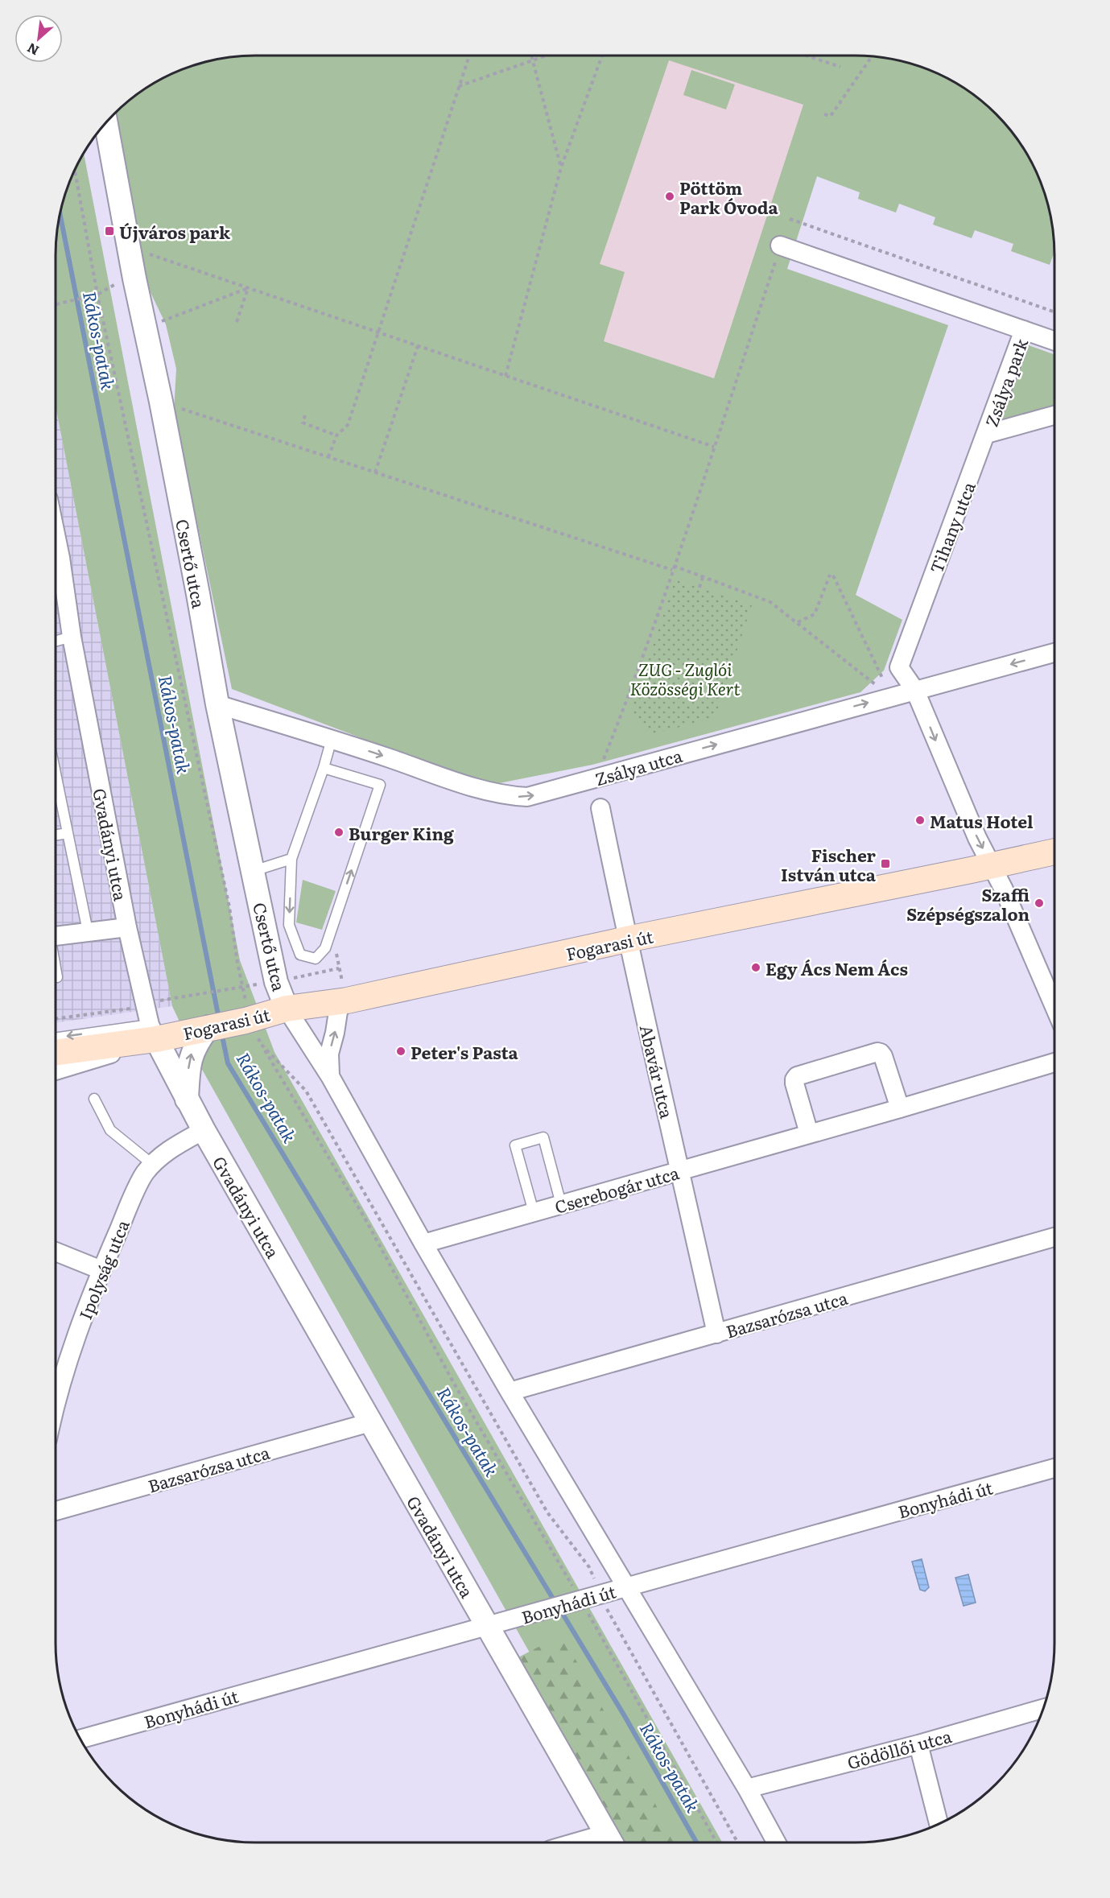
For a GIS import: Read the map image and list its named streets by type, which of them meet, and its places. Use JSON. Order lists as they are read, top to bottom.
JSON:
{
  "streets": {
    "main road": ["Fogarasi út"],
    "street": [
      "Zsálya park",
      "Tihany utca",
      "Csertő utca",
      "Zsálya utca",
      "Gvadányi utca",
      "Abavár utca",
      "Cserebogár utca",
      "Ipolyság utca",
      "Bazsarózsa utca",
      "Bonyhádi út",
      "Gödöllői utca"
    ]
  },
  "crossings": [
    ["Zsálya park", "Tihany utca"],
    ["Tihany utca", "Zsálya utca"],
    ["Csertő utca", "Zsálya utca"],
    ["Csertő utca", "Fogarasi út"],
    ["Gvadányi utca", "Fogarasi út"],
    ["Gvadányi utca", "Ipolyság utca"],
    ["Gvadányi utca", "Bazsarózsa utca"],
    ["Gvadányi utca", "Bonyhádi út"],
    ["Fogarasi út", "Abavár utca"],
    ["Abavár utca", "Cserebogár utca"],
    ["Abavár utca", "Bazsarózsa utca"]
  ],
  "water": ["Rákos-patak"],
  "parks": ["ZUG - Zuglói Közösségi Kert"],
  "places": {
    "other": [
      "Pöttöm Park Óvoda",
      "Matus Hotel",
      "Burger King",
      "Szaffi Szépségszalon",
      "Egy Ács Nem Ács",
      "Peter's Pasta"
    ],
    "transit": ["Újváros park", "Fischer István utca"]
  },
  "north": "bottom left"
}
